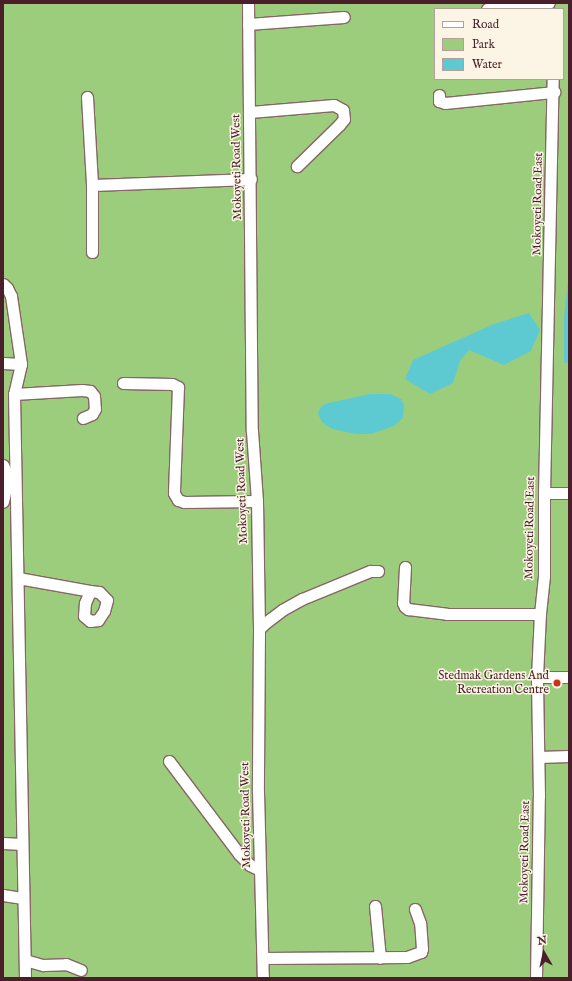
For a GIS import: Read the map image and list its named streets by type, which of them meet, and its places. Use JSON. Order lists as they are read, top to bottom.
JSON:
{
  "streets": {
    "street": ["Mokoyeti Road West", "Mokoyeti Road East"]
  },
  "places": ["Stedmak Gardens And Recreation Centre"],
  "legend": ["Road", "Park", "Water"],
  "north": "top"
}
